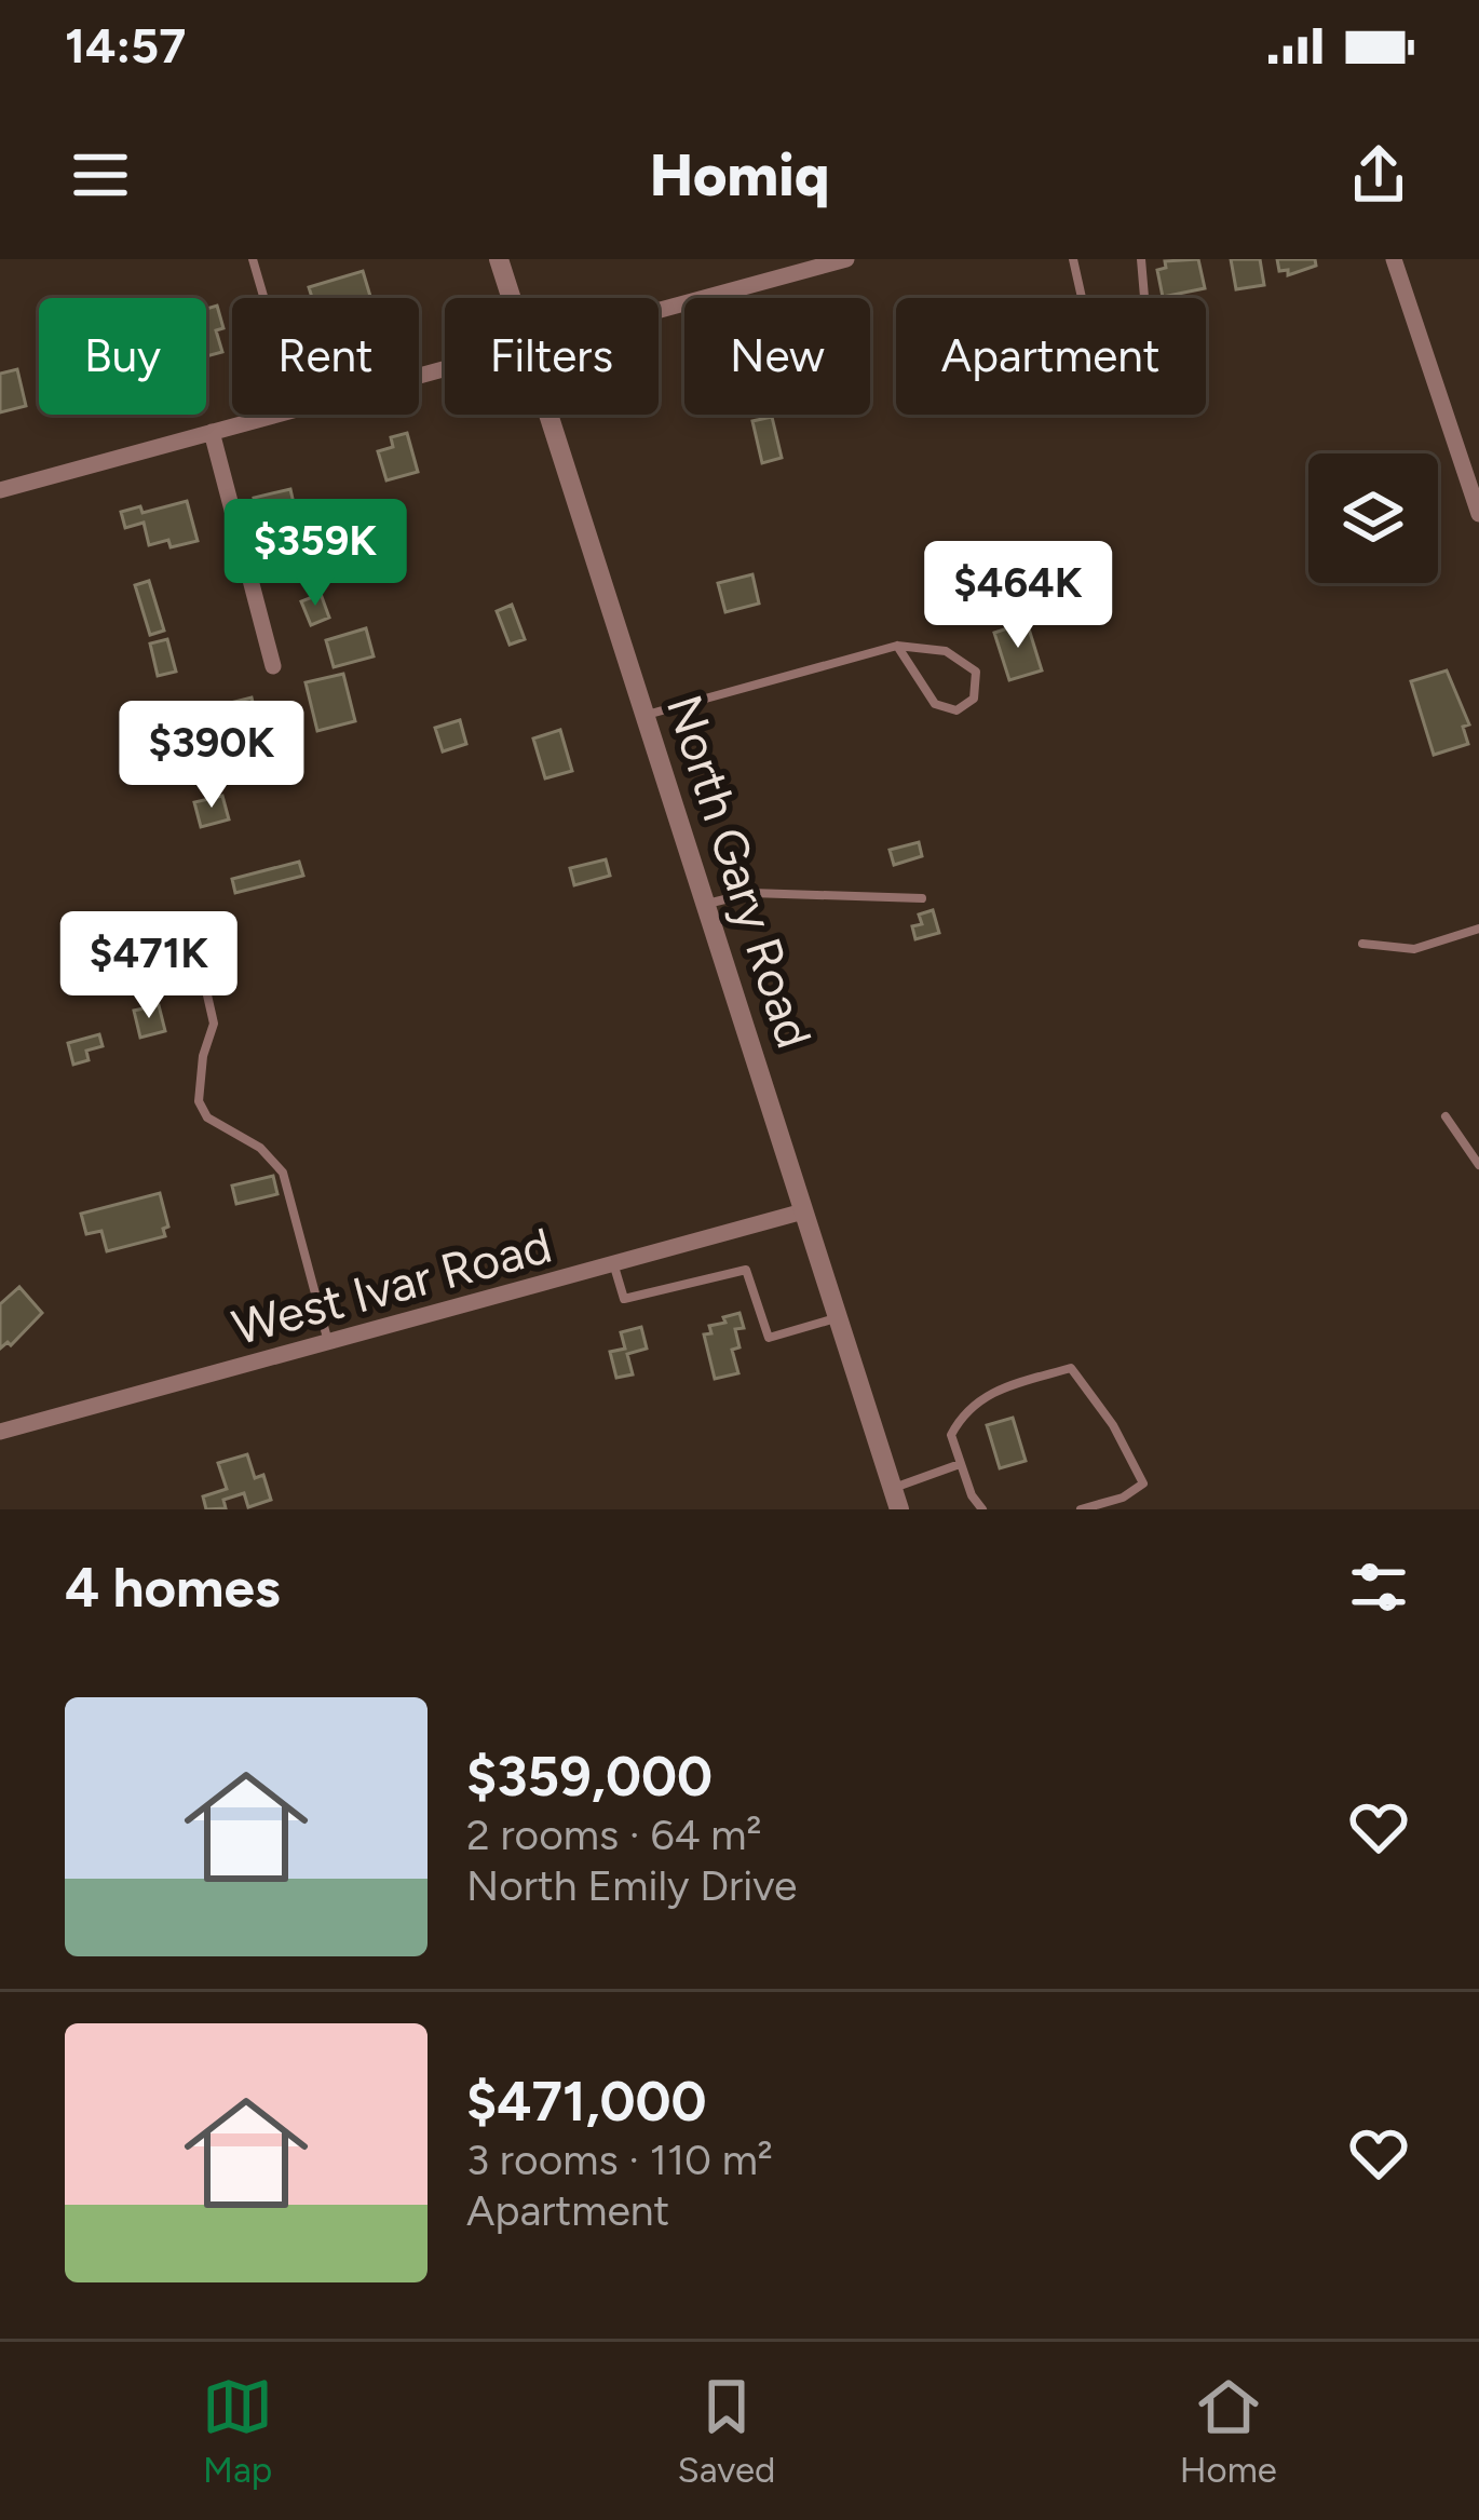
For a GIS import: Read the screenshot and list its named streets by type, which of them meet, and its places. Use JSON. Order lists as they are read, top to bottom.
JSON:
{
  "streets": {
    "street": ["North Gary Road", "West Ivar Road"]
  },
  "crossings": [
    ["North Gary Road", "West Ivar Road"]
  ],
  "page": {
    "status": "14:57",
    "header": "Homiq",
    "chip": [
      "Buy",
      "Rent",
      "Filters",
      "New",
      "Apartment"
    ],
    "price": [
      "$359K",
      "$464K",
      "$390K",
      "$471K"
    ],
    "heading": "4 homes",
    "list": [
      {
        "name": "$359,000",
        "note": "2 rooms · 64 m² · North Emily Drive"
      },
      {
        "name": "$471,000",
        "note": "3 rooms · 110 m² · Apartment"
      }
    ],
    "tabs": ["Map", "Saved", "Home"]
  }
}
